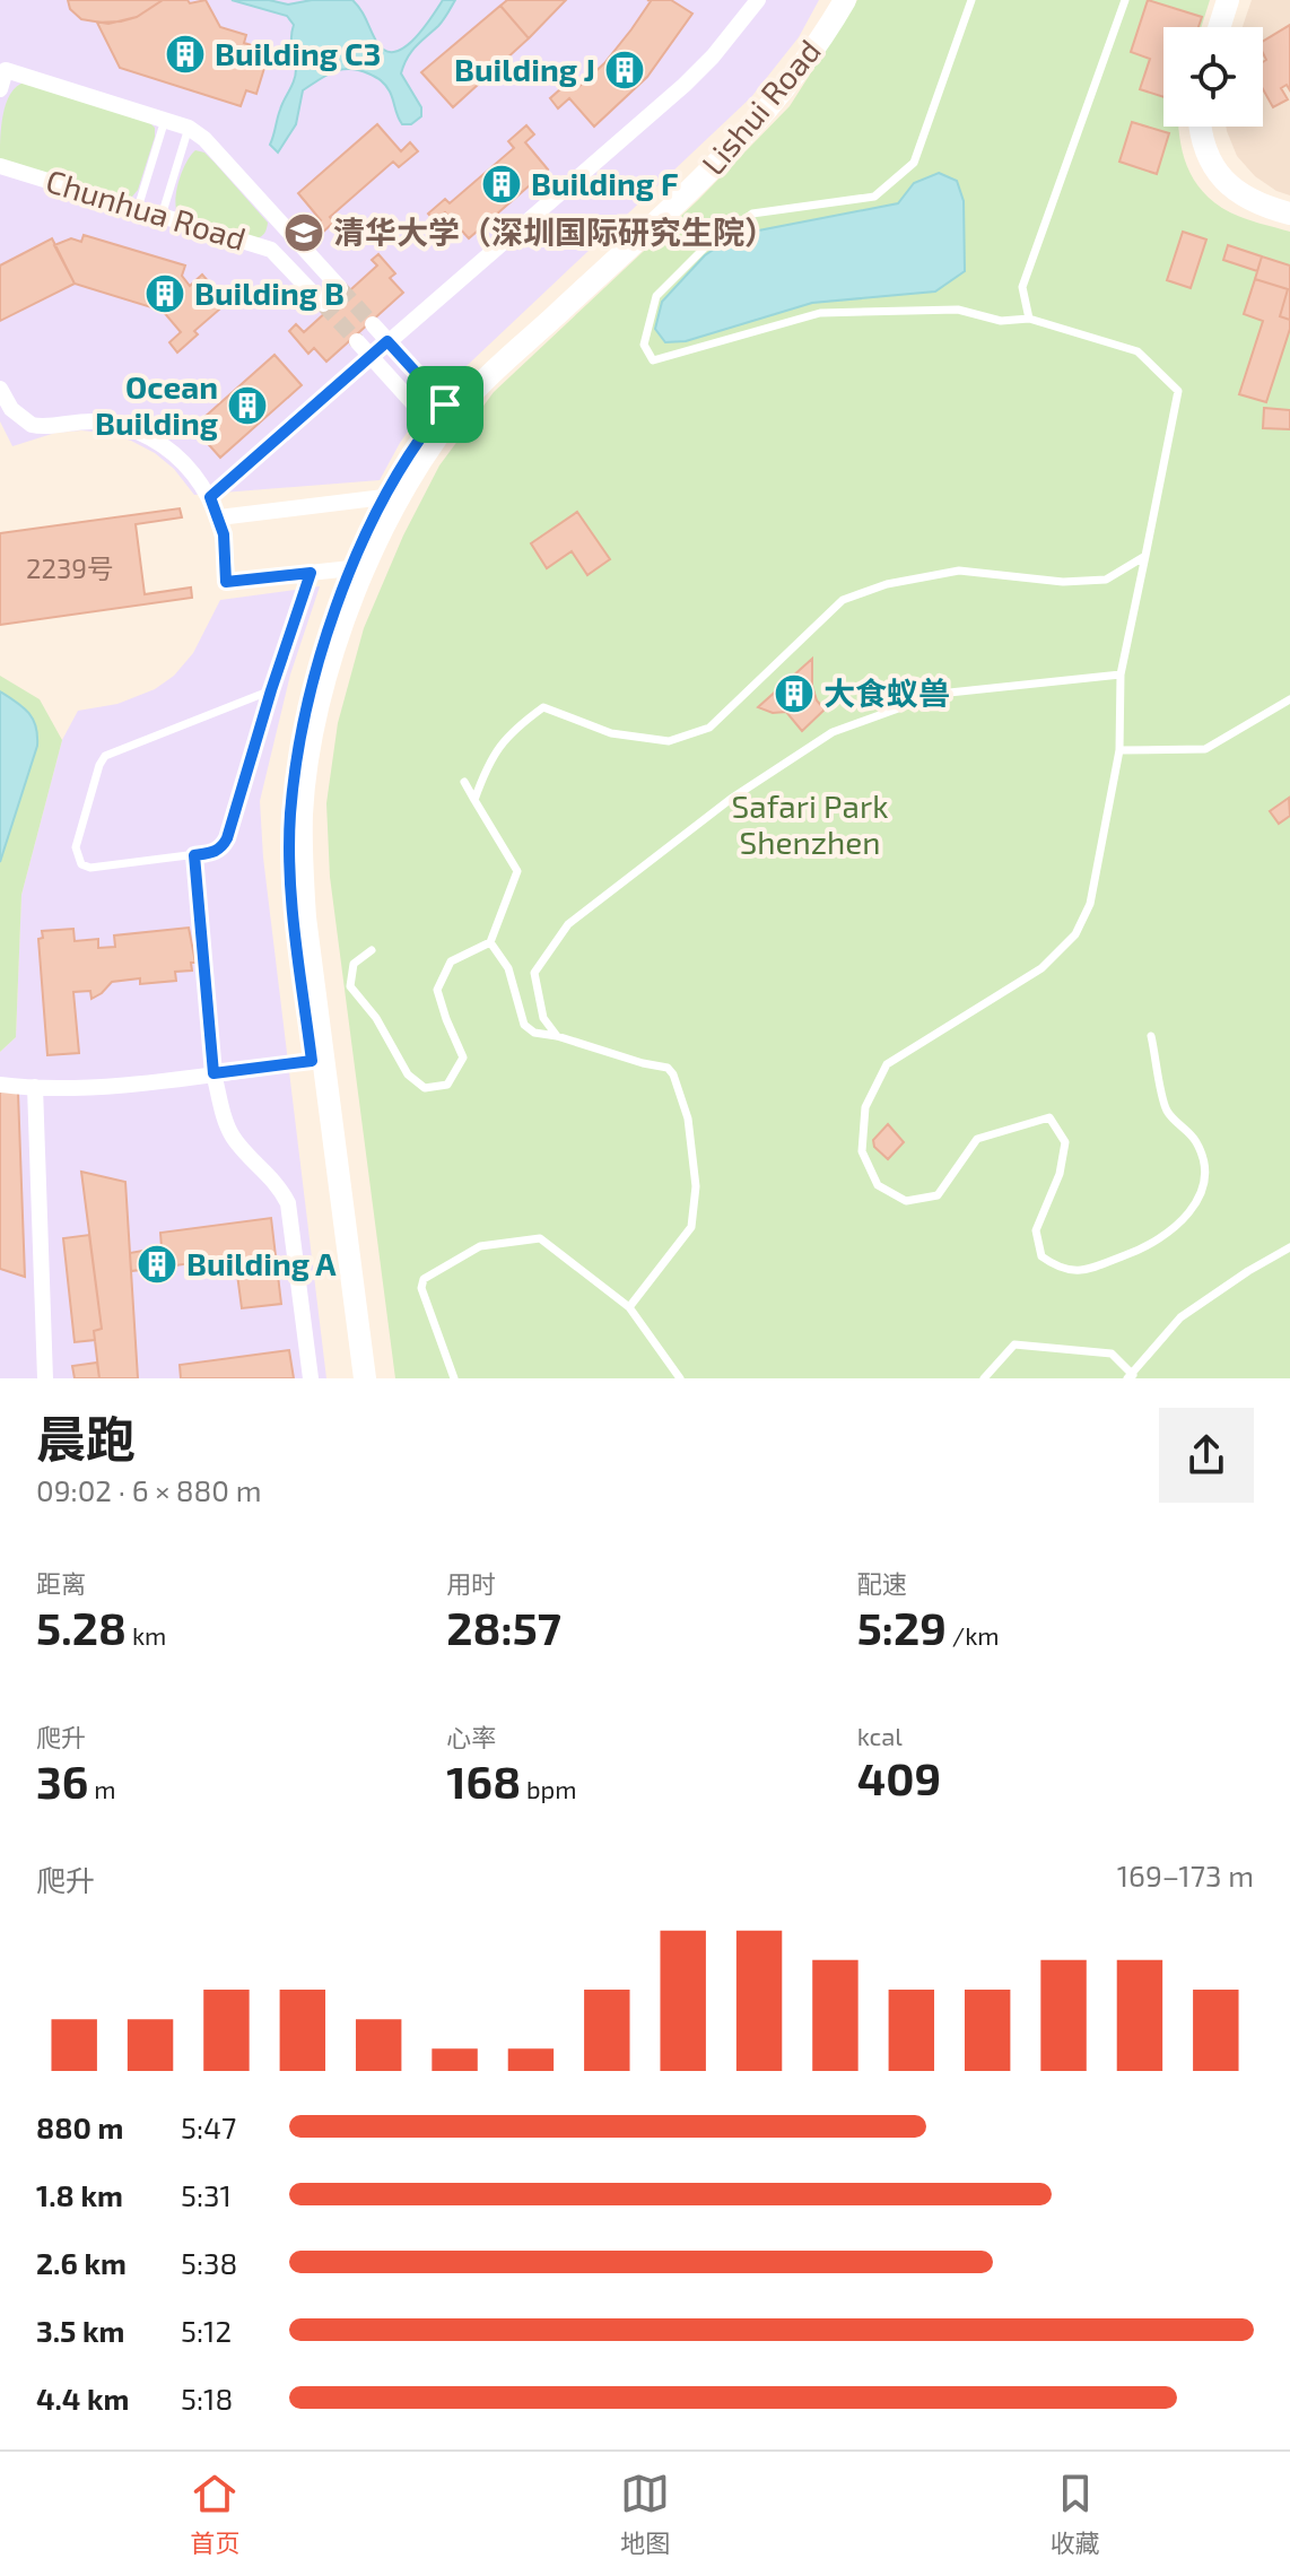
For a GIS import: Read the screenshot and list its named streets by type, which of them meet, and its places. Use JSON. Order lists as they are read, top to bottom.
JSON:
{
  "streets": {
    "main road": ["Lishui Road"],
    "street": ["Chunhua Road"]
  },
  "parks": ["Safari Park Shenzhen"],
  "places": {
    "building": [
      "Building C3",
      "Building J",
      "Building F",
      "Building B",
      "Ocean Building",
      "大食蚁兽",
      "Building A"
    ],
    "school or university": ["清华大学（深圳国际研究生院）"]
  },
  "house_numbers": ["2239号"],
  "page": {
    "heading": ["晨跑", "09:02 · 6 × 880 m"],
    "stats": [
      ["距离", "5.28 km"],
      ["用时", "28:57"],
      ["配速", "5:29 /km"],
      ["爬升", "36 m"],
      ["心率", "168 bpm"],
      ["kcal", "409"]
    ],
    "chart": ["爬升", "169–173 m"],
    "list": [
      {
        "name": "880 m",
        "note": "5:47"
      },
      {
        "name": "1.8 km",
        "note": "5:31"
      },
      {
        "name": "2.6 km",
        "note": "5:38"
      },
      {
        "name": "3.5 km",
        "note": "5:12"
      },
      {
        "name": "4.4 km",
        "note": "5:18"
      }
    ],
    "tabs": ["首页", "地图", "收藏"]
  }
}
